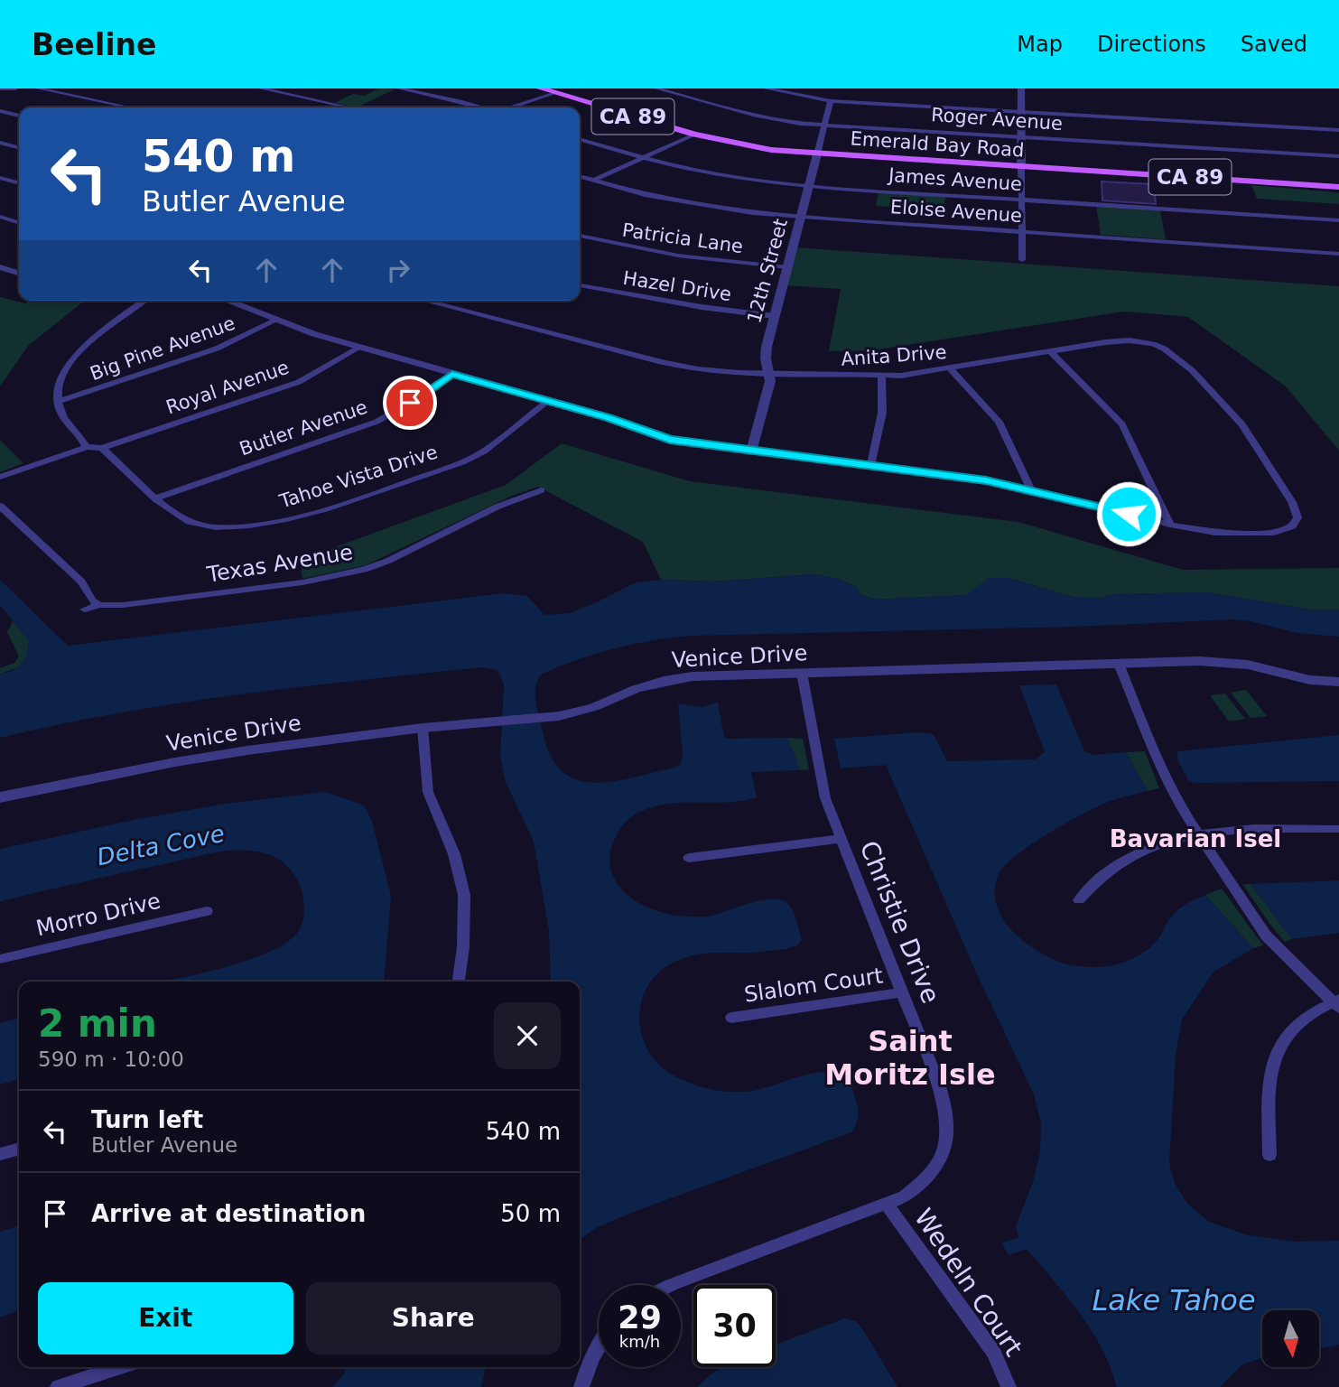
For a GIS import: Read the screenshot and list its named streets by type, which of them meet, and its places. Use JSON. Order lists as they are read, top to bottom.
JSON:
{
  "streets": {
    "main road": ["CA 89", "Emerald Bay Road"],
    "street": [
      "Roger Avenue",
      "James Avenue",
      "Eloise Avenue",
      "Patricia Lane",
      "12th Street",
      "Hazel Drive",
      "Big Pine Avenue",
      "Anita Drive",
      "Royal Avenue",
      "Butler Avenue",
      "Tahoe Vista Drive",
      "Texas Avenue",
      "Venice Drive",
      "Morro Drive",
      "Christie Drive",
      "Slalom Court",
      "Wedeln Court"
    ]
  },
  "crossings": [
    ["Roger Avenue", "12th Street"],
    ["Emerald Bay Road", "12th Street"],
    ["James Avenue", "12th Street"],
    ["Eloise Avenue", "12th Street"],
    ["Patricia Lane", "12th Street"],
    ["12th Street", "Hazel Drive"],
    ["12th Street", "Anita Drive"],
    ["Royal Avenue", "Tahoe Vista Drive"],
    ["Butler Avenue", "Tahoe Vista Drive"],
    ["Venice Drive", "Christie Drive"],
    ["Christie Drive", "Slalom Court"],
    ["Christie Drive", "Wedeln Court"]
  ],
  "districts": ["Bavarian Isel", "Saint Moritz Isle"],
  "water": ["Delta Cove", "Lake Tahoe"],
  "north": "bottom",
  "page": {
    "header": "Beeline",
    "nav": ["Map", "Directions", "Saved"],
    "turn": ["540 m", "Butler Avenue"],
    "heading": ["2 min", "590 m · 10:00"],
    "list": [
      {
        "name": "Turn left",
        "note": "Butler Avenue",
        "value": "540 m"
      },
      {
        "name": "Arrive at destination",
        "value": "50 m"
      }
    ],
    "buttons": ["Exit", "Share"],
    "speed": "29 km/h",
    "limit": "30"
  }
}
